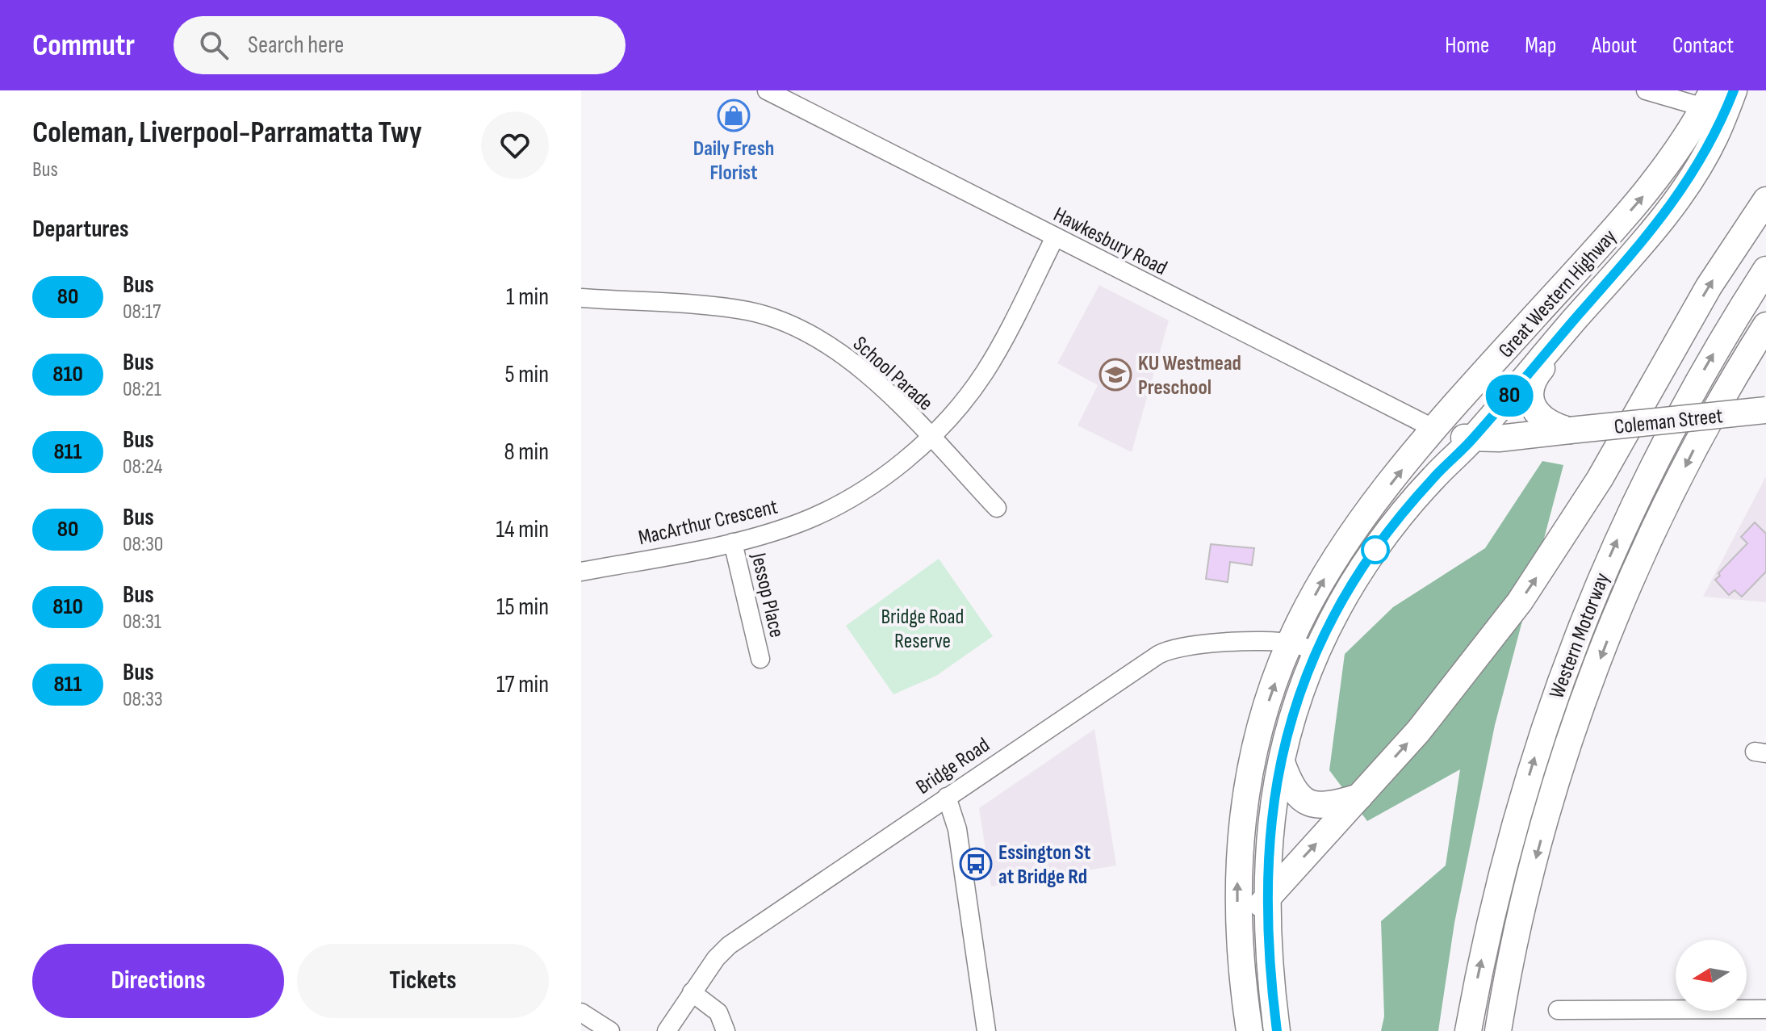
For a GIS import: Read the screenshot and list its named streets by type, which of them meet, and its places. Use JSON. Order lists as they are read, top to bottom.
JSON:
{
  "streets": {
    "highway": ["Great Western Highway", "Coleman Street", "Western Motorway"],
    "street": [
      "Hawkesbury Road",
      "School Parade",
      "MacArthur Crescent",
      "Jessop Place",
      "Bridge Road"
    ]
  },
  "crossings": [
    ["Hawkesbury Road", "Great Western Highway"],
    ["Hawkesbury Road", "Coleman Street"],
    ["Hawkesbury Road", "MacArthur Crescent"],
    ["Great Western Highway", "Coleman Street"],
    ["Great Western Highway", "Bridge Road"],
    ["School Parade", "MacArthur Crescent"],
    ["MacArthur Crescent", "Jessop Place"]
  ],
  "parks": ["Bridge Road Reserve"],
  "places": {
    "shop": ["Daily Fresh Florist"],
    "school or university": ["KU Westmead Preschool"],
    "bus stop": ["Essington St at Bridge Rd"]
  },
  "lines": ["bus line 80"],
  "north": "left",
  "page": {
    "header": "Commutr",
    "search": "Search here",
    "nav": [
      "Home",
      "Map",
      "About",
      "Contact"
    ],
    "heading": [
      ["Coleman, Liverpool-Parramatta Twy", "Bus"],
      "Departures"
    ],
    "on_map": "80",
    "list": [
      {
        "mark": "80",
        "name": "Bus",
        "note": "08:17",
        "value": "1 min"
      },
      {
        "mark": "810",
        "name": "Bus",
        "note": "08:21",
        "value": "5 min"
      },
      {
        "mark": "811",
        "name": "Bus",
        "note": "08:24",
        "value": "8 min"
      },
      {
        "mark": "80",
        "name": "Bus",
        "note": "08:30",
        "value": "14 min"
      },
      {
        "mark": "810",
        "name": "Bus",
        "note": "08:31",
        "value": "15 min"
      },
      {
        "mark": "811",
        "name": "Bus",
        "note": "08:33",
        "value": "17 min"
      }
    ],
    "buttons": ["Directions", "Tickets"]
  }
}
